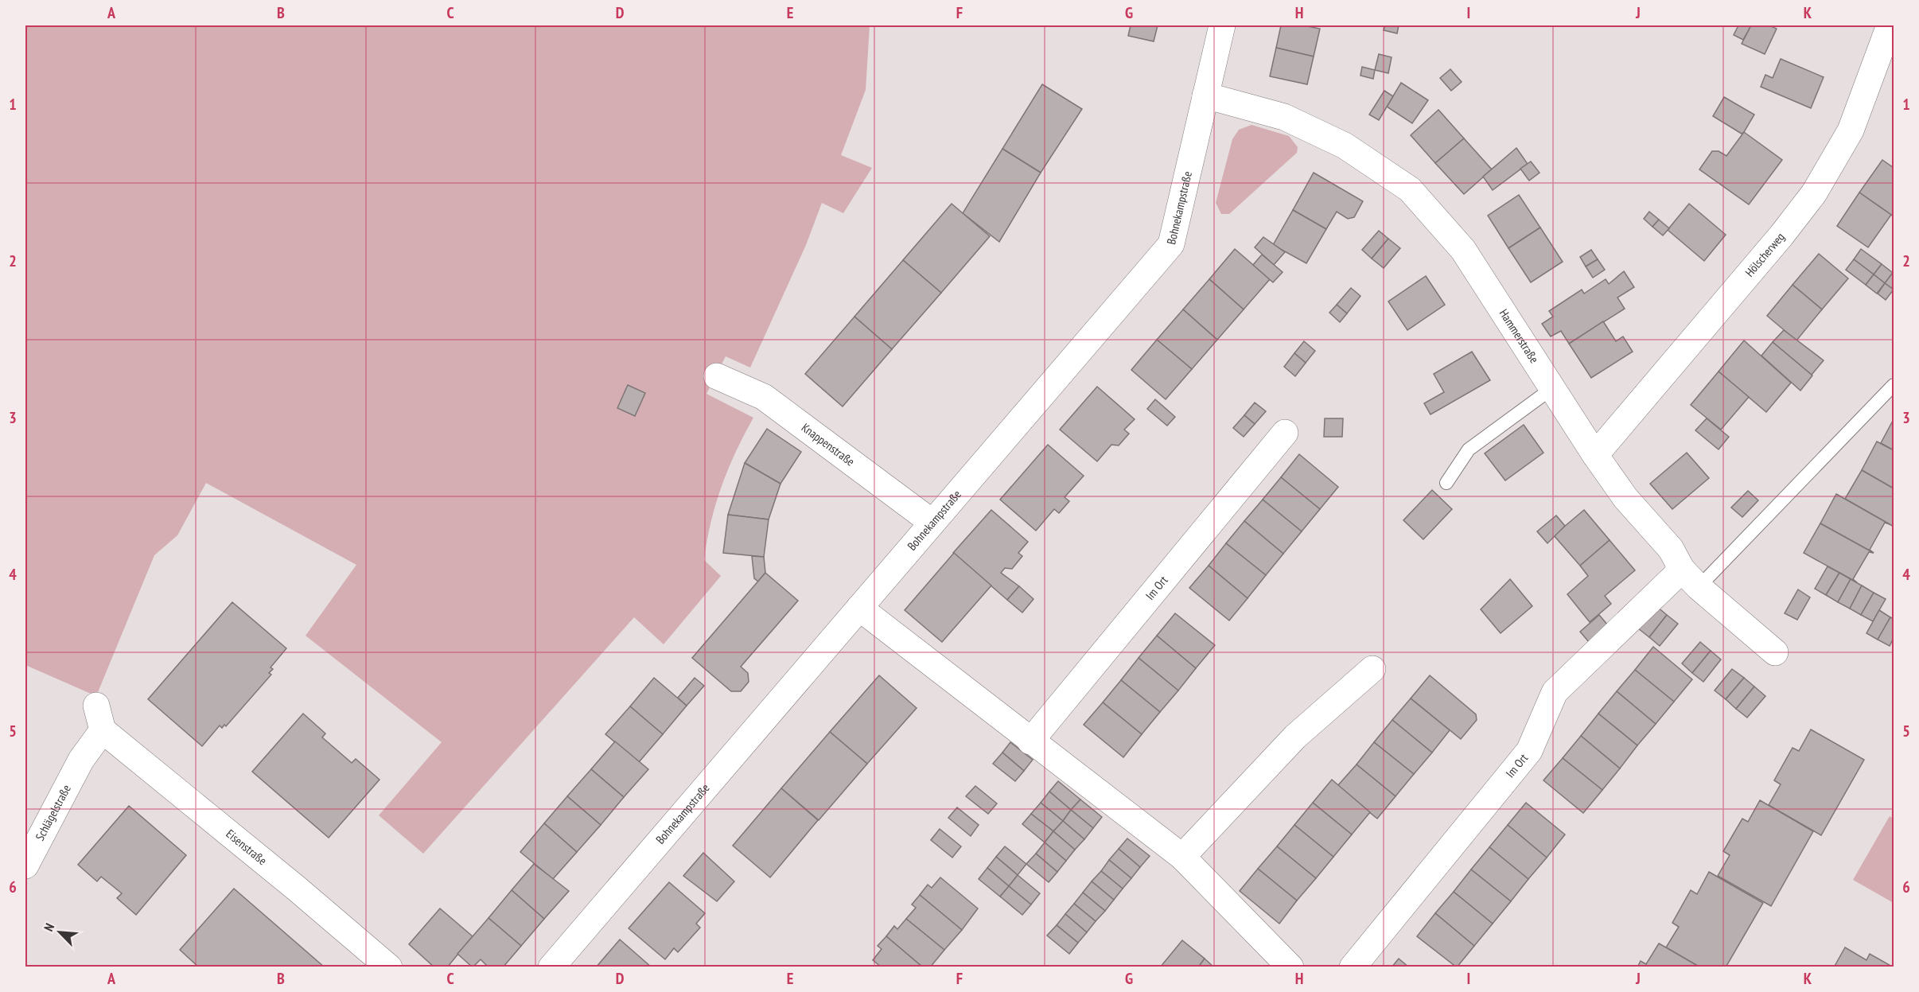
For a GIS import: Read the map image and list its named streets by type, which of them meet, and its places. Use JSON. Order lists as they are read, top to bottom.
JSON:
{
  "streets": {
    "street": [
      "Bohnekampstraße",
      "Hölscherweg",
      "Hammerstraße",
      "Knappenstraße",
      "Im Ort",
      "Schlägelstraße",
      "Eisenstraße"
    ]
  },
  "crossings": [
    ["Bohnekampstraße", "Hammerstraße"],
    ["Bohnekampstraße", "Knappenstraße"],
    ["Hölscherweg", "Hammerstraße"],
    ["Hammerstraße", "Im Ort"],
    ["Schlägelstraße", "Eisenstraße"]
  ],
  "north": "top left",
  "grid": {
    "columns": [
      "A",
      "B",
      "C",
      "D",
      "E",
      "F",
      "G",
      "H",
      "I",
      "J",
      "K"
    ],
    "rows": [
      "1",
      "2",
      "3",
      "4",
      "5",
      "6"
    ]
  }
}
